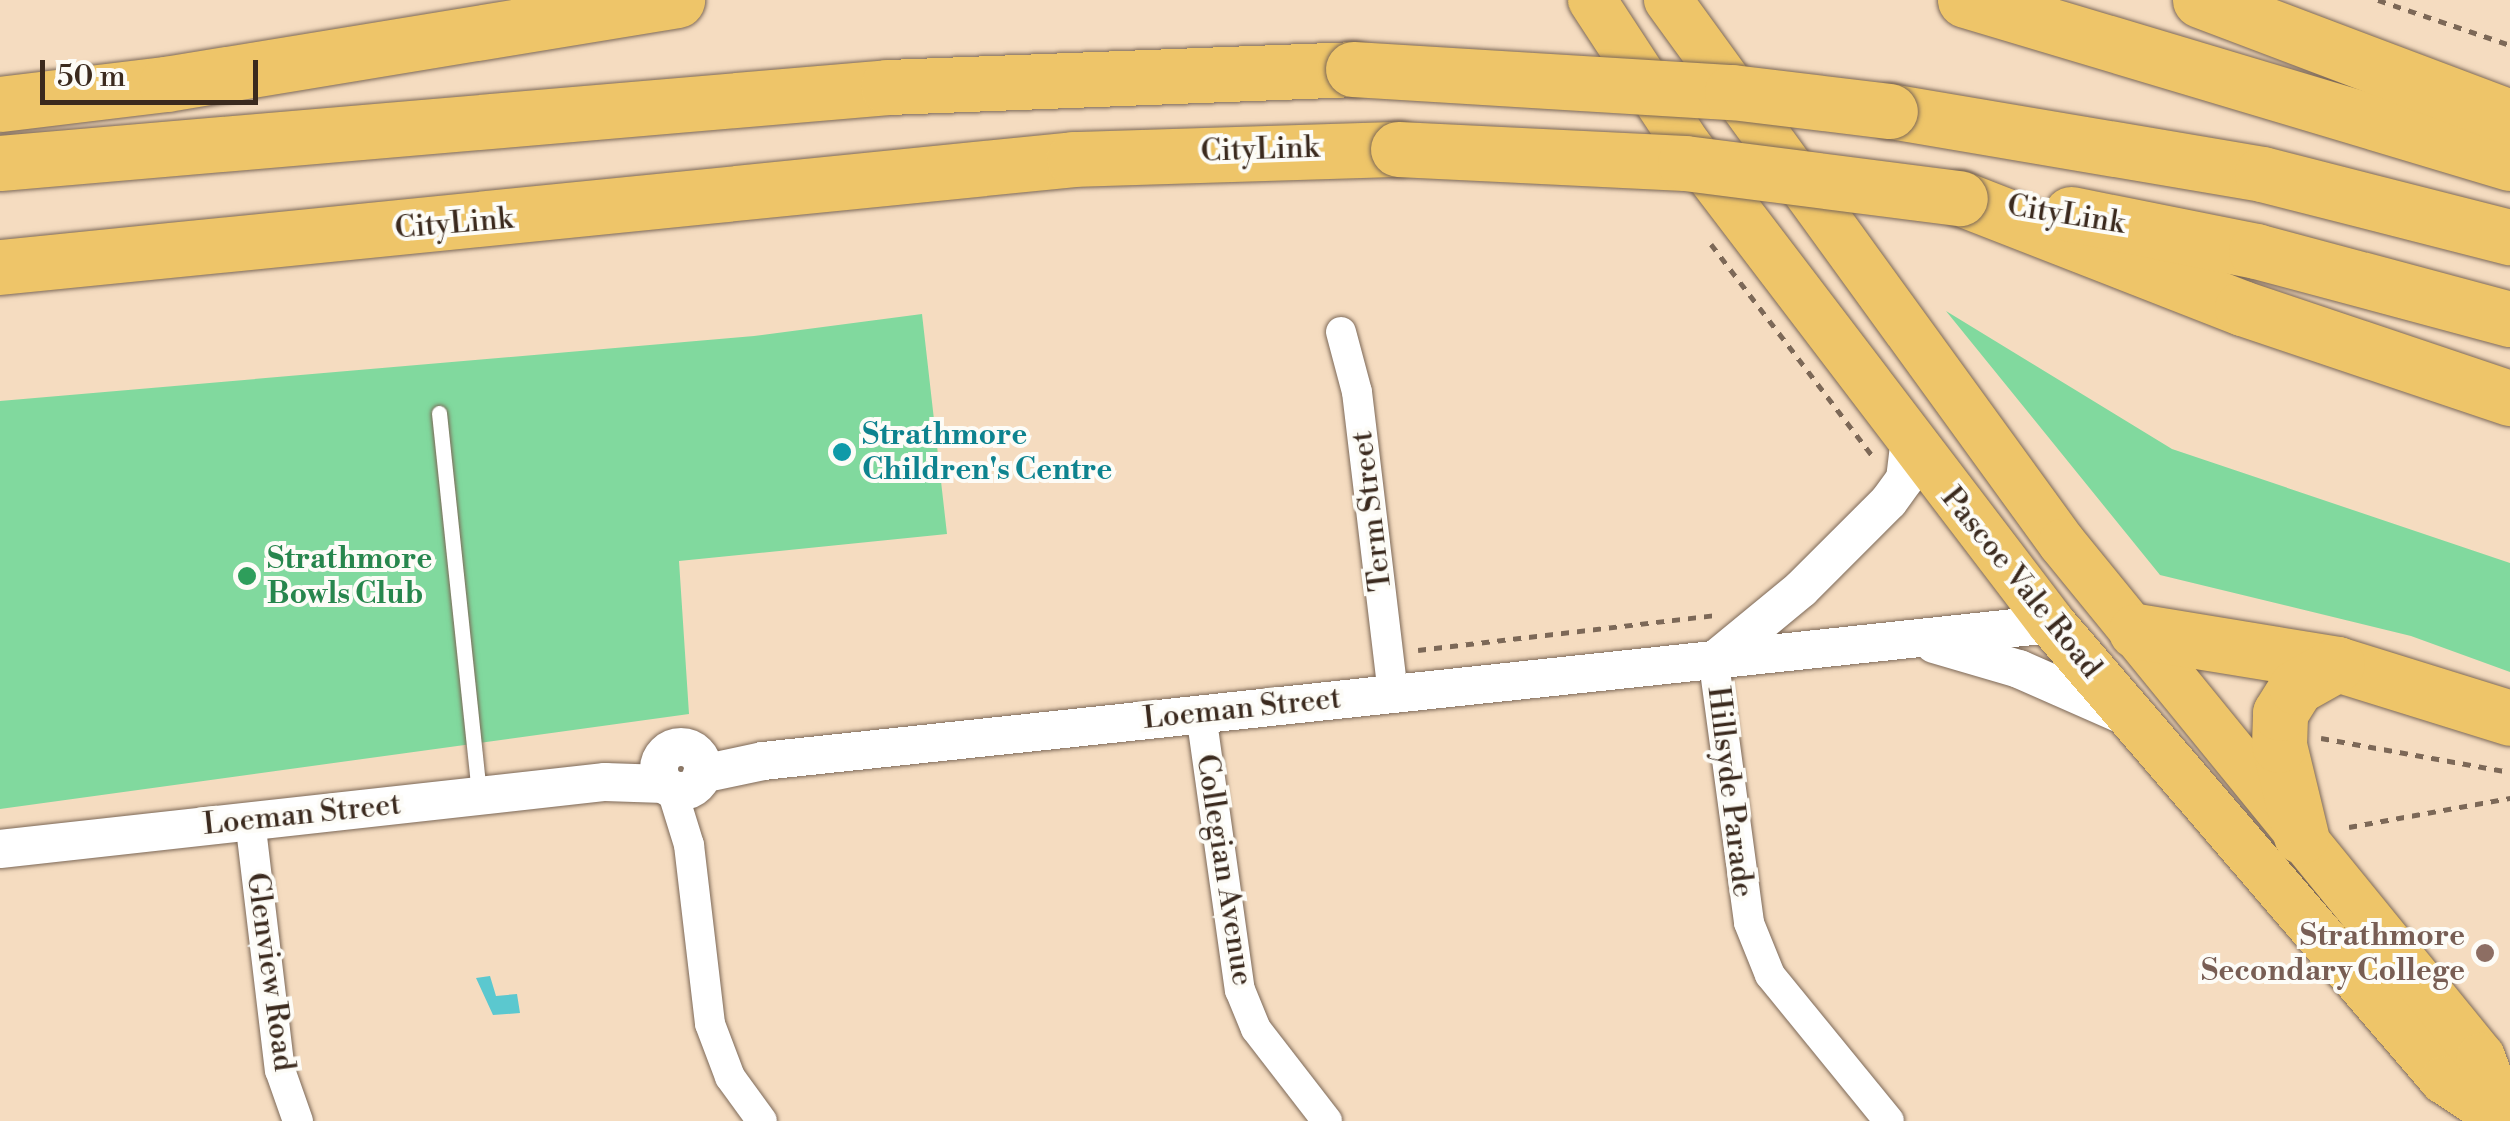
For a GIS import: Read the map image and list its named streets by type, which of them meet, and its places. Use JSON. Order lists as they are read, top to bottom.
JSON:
{
  "streets": {
    "highway": ["CityLink"],
    "main road": ["Pascoe Vale Road"],
    "street": [
      "Term Street",
      "Loeman Street",
      "Hillsyde Parade",
      "Collegian Avenue",
      "Glenview Road"
    ]
  },
  "crossings": [
    ["Term Street", "Loeman Street"],
    ["Pascoe Vale Road", "Loeman Street"],
    ["Loeman Street", "Hillsyde Parade"],
    ["Loeman Street", "Collegian Avenue"],
    ["Loeman Street", "Glenview Road"]
  ],
  "places": ["Strathmore Children's Centre", "Strathmore Bowls Club", "Strathmore Secondary College"],
  "scale_bar": "50 m"
}
